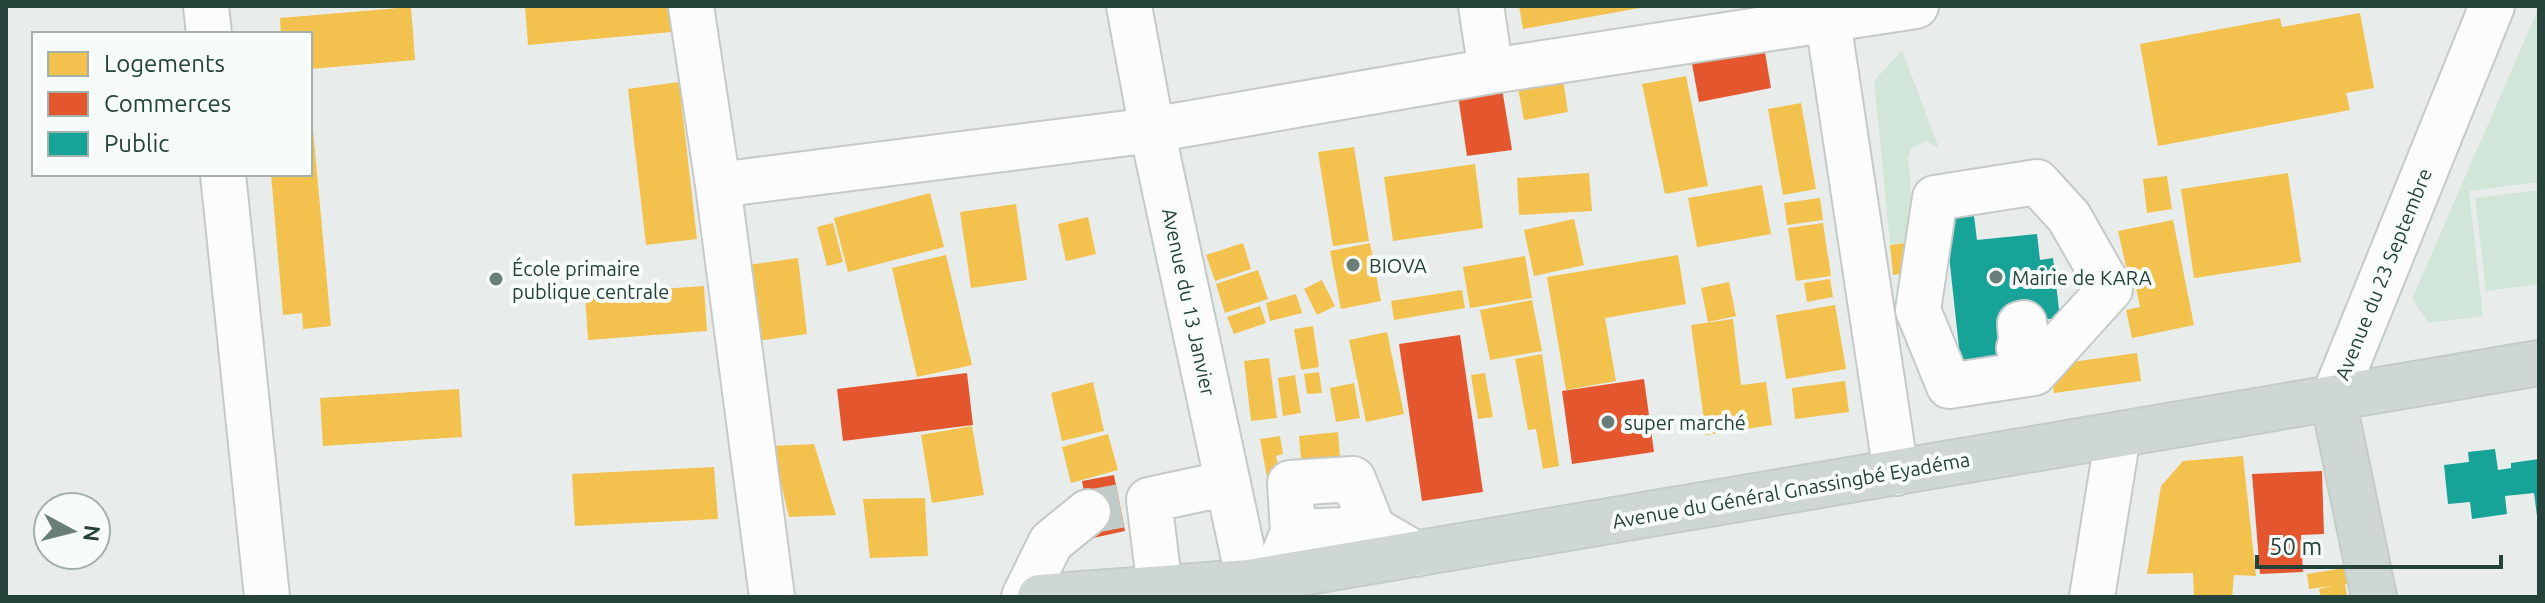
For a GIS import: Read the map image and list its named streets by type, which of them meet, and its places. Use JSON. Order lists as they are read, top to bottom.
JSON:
{
  "streets": {
    "main road": ["Avenue du 23 Septembre", "Avenue du Général Gnassingbé Eyadéma"],
    "street": ["Avenue du 13 Janvier"]
  },
  "crossings": [
    ["Avenue du 23 Septembre", "Avenue du Général Gnassingbé Eyadéma"],
    ["Avenue du 13 Janvier", "Avenue du Général Gnassingbé Eyadéma"]
  ],
  "places": [
    "BIOVA",
    "Mairie de KARA",
    "École primaire publique centrale",
    "super marché"
  ],
  "legend": ["Logements", "Commerces", "Public"],
  "scale_bar": "50 m",
  "north": "right"
}
